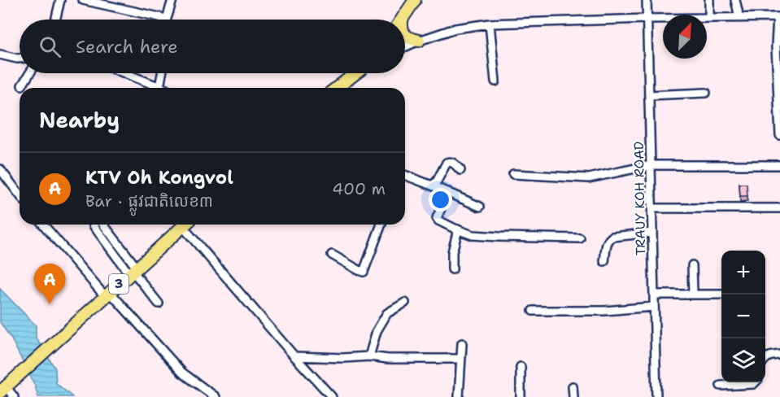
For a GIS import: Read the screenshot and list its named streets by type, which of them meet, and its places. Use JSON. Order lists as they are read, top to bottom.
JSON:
{
  "streets": {
    "highway": ["3"],
    "street": ["TRAUY KOH ROAD"]
  },
  "north": "top right",
  "page": {
    "search": "Search here",
    "heading": "Nearby",
    "list": [
      {
        "mark": "A",
        "name": "KTV Oh Kongvol",
        "note": "Bar · ផ្លូវជាតិលេខ៣",
        "value": "400 m"
      }
    ],
    "map_buttons": ["+", "−"],
    "pins": "A"
  }
}
